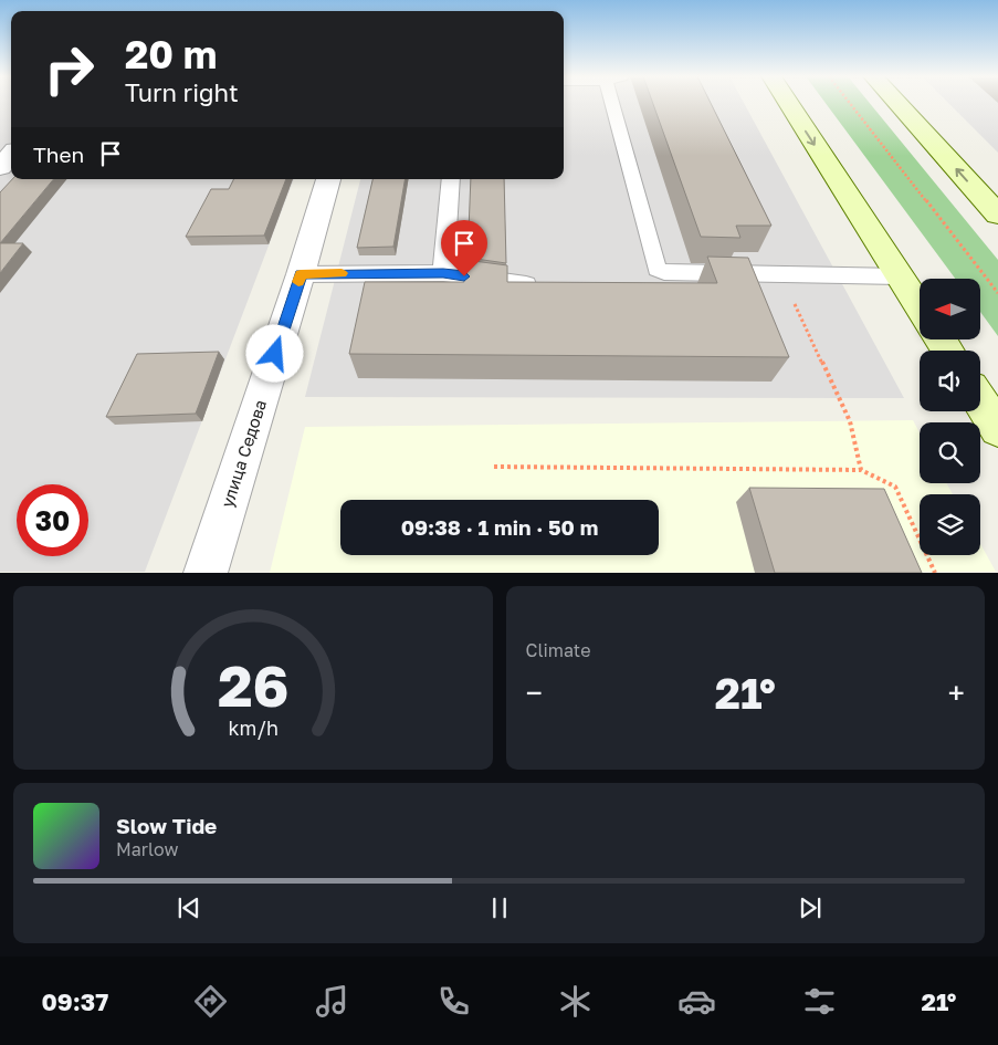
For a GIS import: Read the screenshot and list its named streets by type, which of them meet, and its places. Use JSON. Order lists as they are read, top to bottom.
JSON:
{
  "streets": {
    "street": ["улица Седова"]
  },
  "north": "left",
  "page": {
    "turn": ["20 m", "Turn right"],
    "then": "Then",
    "limit": "30",
    "trip": "09:38 · 1 min · 50 m",
    "tile": "Climate",
    "heat": ["−", "21°", "+"],
    "song": ["Slow Tide", "Marlow"],
    "tabs": ["09:37", "21°"],
    "gauge": ["26", "km/h"]
  }
}
